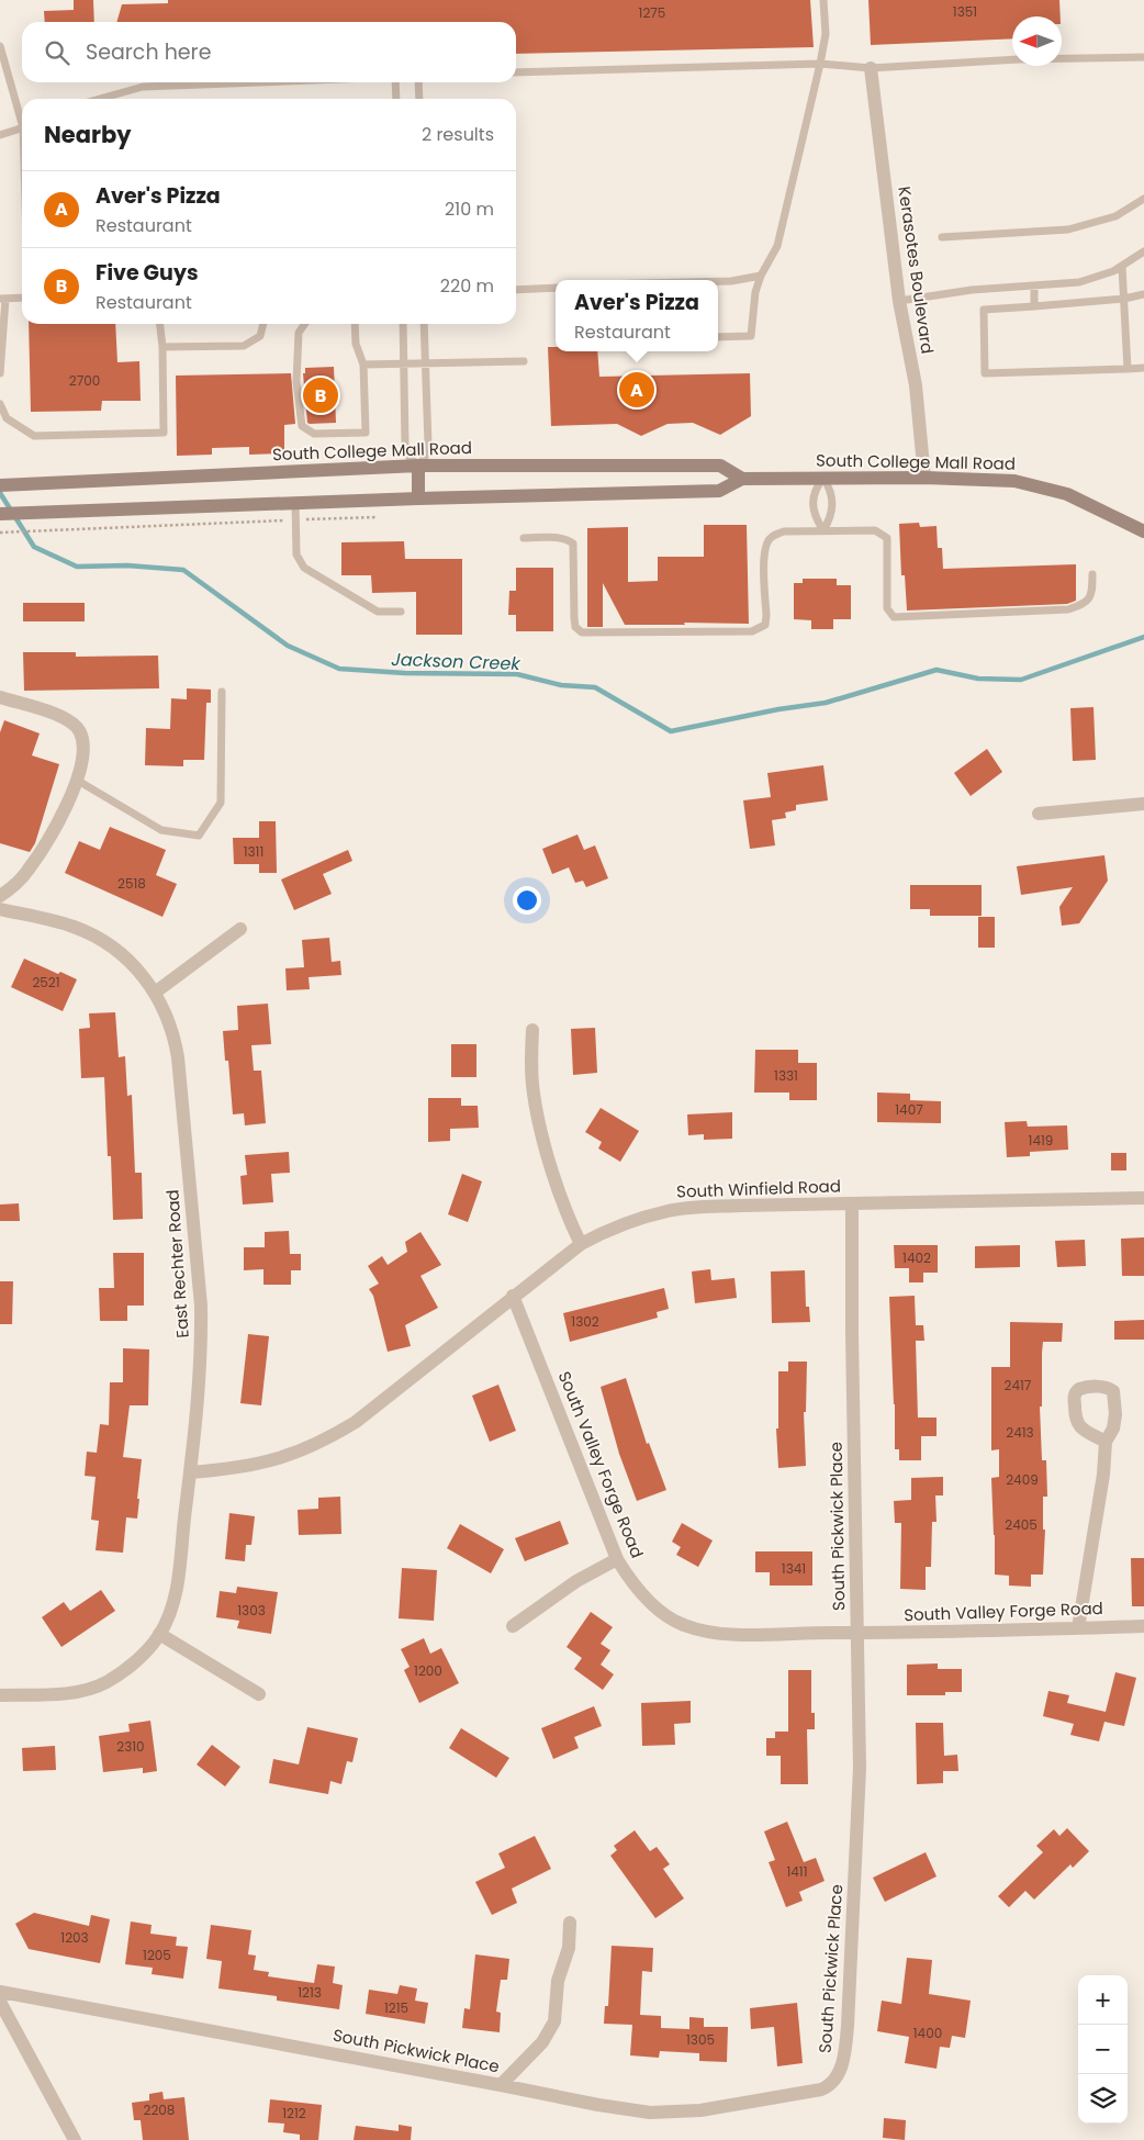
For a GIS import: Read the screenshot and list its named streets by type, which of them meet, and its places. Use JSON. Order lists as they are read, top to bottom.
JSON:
{
  "streets": {
    "main road": ["South College Mall Road"],
    "street": [
      "Kerasotes Boulevard",
      "South Winfield Road",
      "East Rechter Road",
      "South Valley Forge Road",
      "South Pickwick Place"
    ]
  },
  "crossings": [
    ["Kerasotes Boulevard", "South College Mall Road"],
    ["South Winfield Road", "East Rechter Road"],
    ["South Winfield Road", "South Valley Forge Road"],
    ["South Winfield Road", "South Pickwick Place"],
    ["South Valley Forge Road", "South Pickwick Place"]
  ],
  "water": ["Jackson Creek"],
  "house_numbers": [
    "1351",
    "1275",
    "2700",
    "1311",
    "2518",
    "2521",
    "1331",
    "1407",
    "1419",
    "1402",
    "1302",
    "2417",
    "2413",
    "2409",
    "2405",
    "1341",
    "1303",
    "1200",
    "2310",
    "1411",
    "1203",
    "1205",
    "1213",
    "1215",
    "1400",
    "1305",
    "2208",
    "1212"
  ],
  "north": "left",
  "page": {
    "search": "Search here",
    "heading": ["Nearby", "2 results"],
    "list": [
      {
        "mark": "A",
        "name": "Aver's Pizza",
        "note": "Restaurant",
        "value": "210 m"
      },
      {
        "mark": "B",
        "name": "Five Guys",
        "note": "Restaurant",
        "value": "220 m"
      }
    ],
    "popup": ["Aver's Pizza", "Restaurant"],
    "pins": ["A", "B"],
    "map_buttons": ["+", "−"]
  }
}
